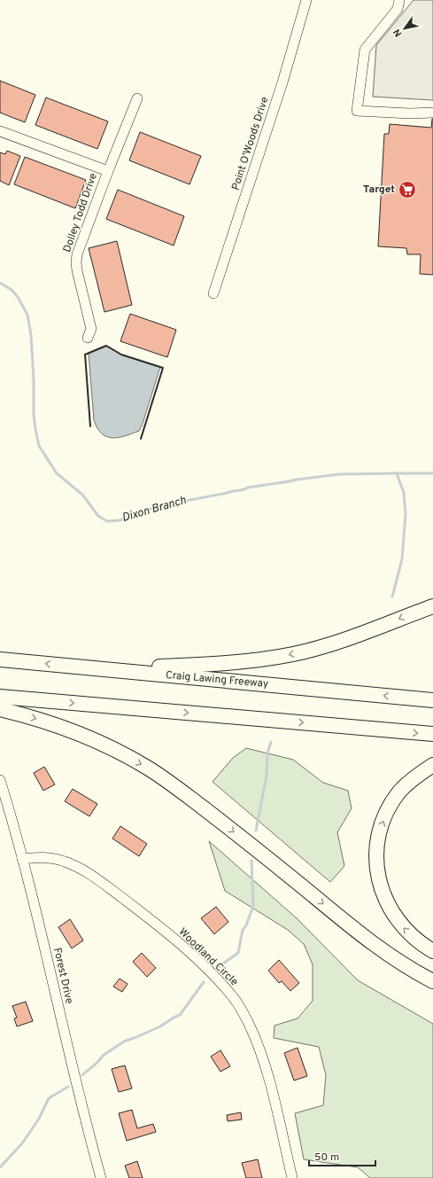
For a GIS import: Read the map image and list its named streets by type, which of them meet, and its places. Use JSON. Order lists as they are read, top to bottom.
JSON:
{
  "streets": {
    "highway": ["Craig Lawing Freeway"],
    "street": [
      "Point O'Woods Drive",
      "Dolley Todd Drive",
      "Woodland Circle",
      "Forest Drive"
    ]
  },
  "crossings": [
    ["Woodland Circle", "Forest Drive"]
  ],
  "water": ["Dixon Branch"],
  "places": {
    "supermarket": ["Target"]
  },
  "scale_bar": "50 m",
  "north": "bottom left"
}
